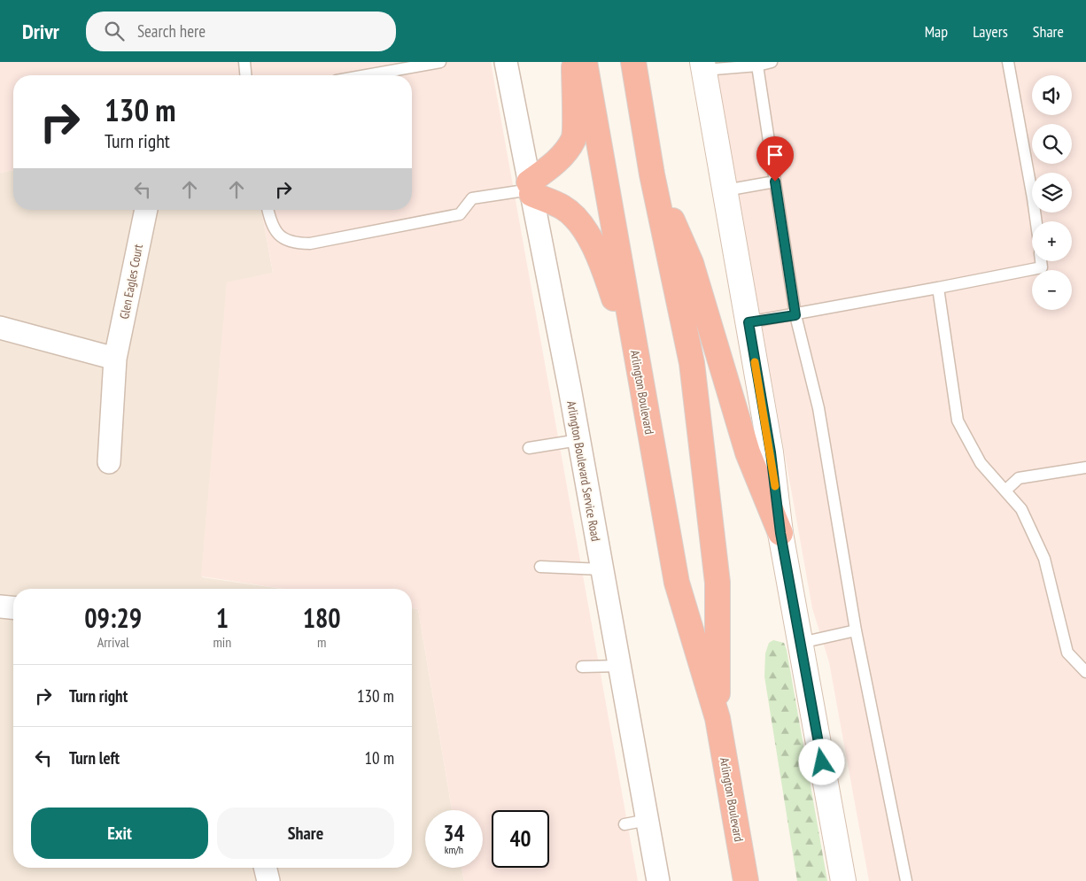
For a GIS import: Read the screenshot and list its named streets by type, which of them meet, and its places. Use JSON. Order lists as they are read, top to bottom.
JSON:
{
  "streets": {
    "highway": ["Arlington Boulevard"],
    "street": ["Glen Eagles Court", "Arlington Boulevard Service Road"]
  },
  "page": {
    "header": "Drivr",
    "search": "Search here",
    "nav": ["Map", "Layers", "Share"],
    "map_buttons": ["+", "−"],
    "turn": ["130 m", "Turn right"],
    "eta": [
      "09:29",
      "Arrival",
      "1",
      "min",
      "180",
      "m"
    ],
    "list": [
      {
        "name": "Turn right",
        "value": "130 m"
      },
      {
        "name": "Turn left",
        "value": "10 m"
      }
    ],
    "buttons": ["Exit", "Share"],
    "speed": "34 km/h",
    "limit": "40"
  }
}
